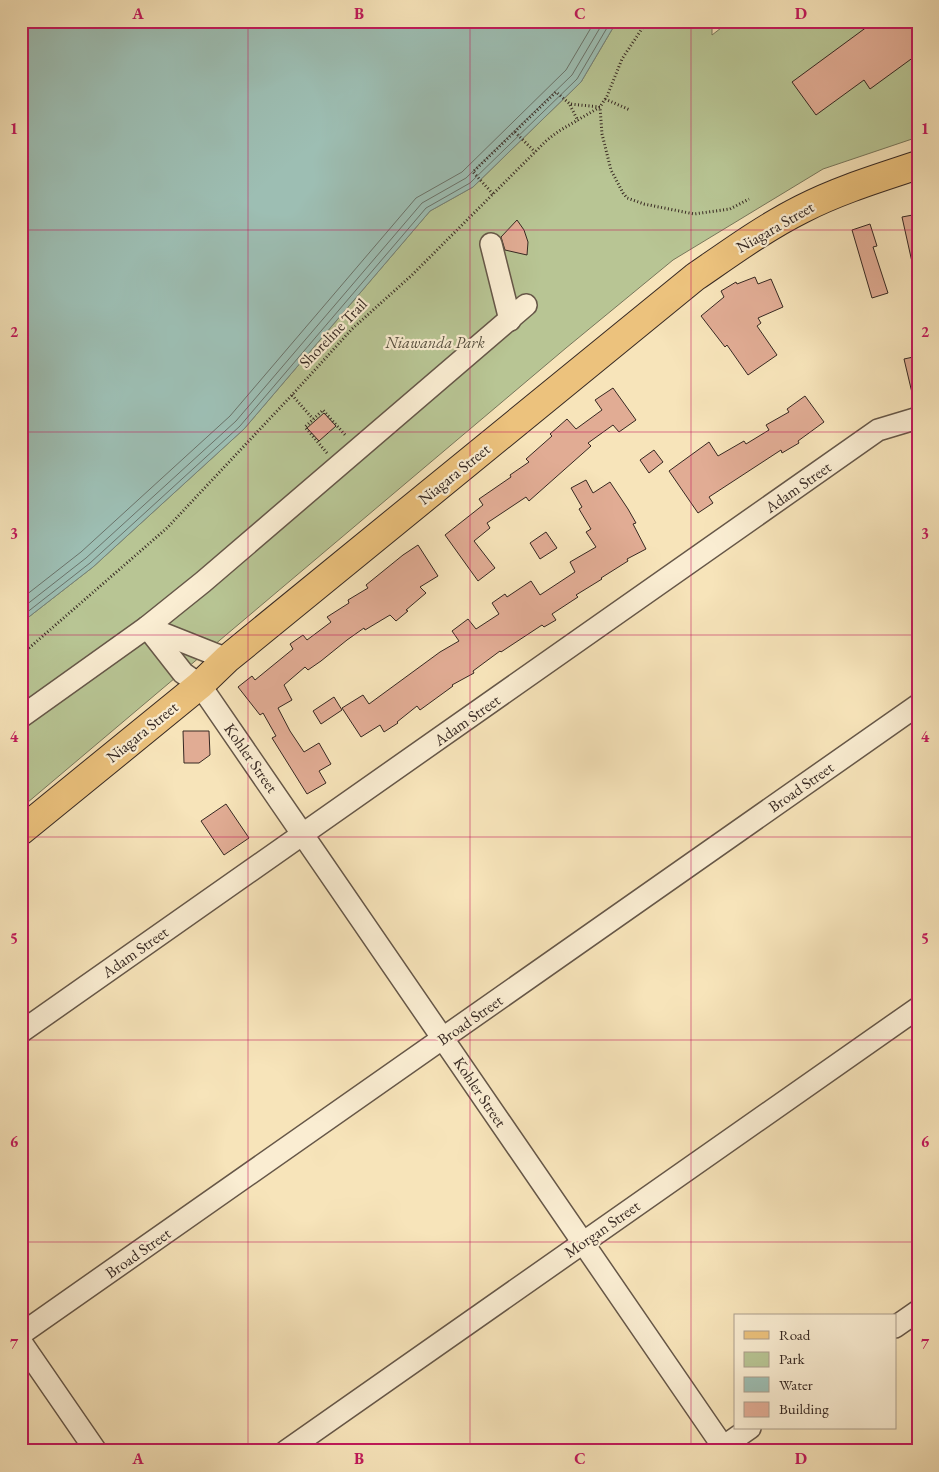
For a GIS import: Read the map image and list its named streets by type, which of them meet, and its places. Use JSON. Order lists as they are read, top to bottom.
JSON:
{
  "streets": {
    "main road": ["Niagara Street"],
    "street": [
      "Adam Street",
      "Kohler Street",
      "Broad Street",
      "Morgan Street"
    ],
    "path": ["Shoreline Trail"]
  },
  "crossings": [
    ["Niagara Street", "Kohler Street"],
    ["Adam Street", "Kohler Street"],
    ["Kohler Street", "Broad Street"],
    ["Kohler Street", "Morgan Street"]
  ],
  "parks": ["Niawanda Park"],
  "legend": [
    "Road",
    "Park",
    "Water",
    "Building"
  ],
  "grid": {
    "columns": [
      "A",
      "B",
      "C",
      "D"
    ],
    "rows": [
      "1",
      "2",
      "3",
      "4",
      "5",
      "6",
      "7"
    ]
  }
}
